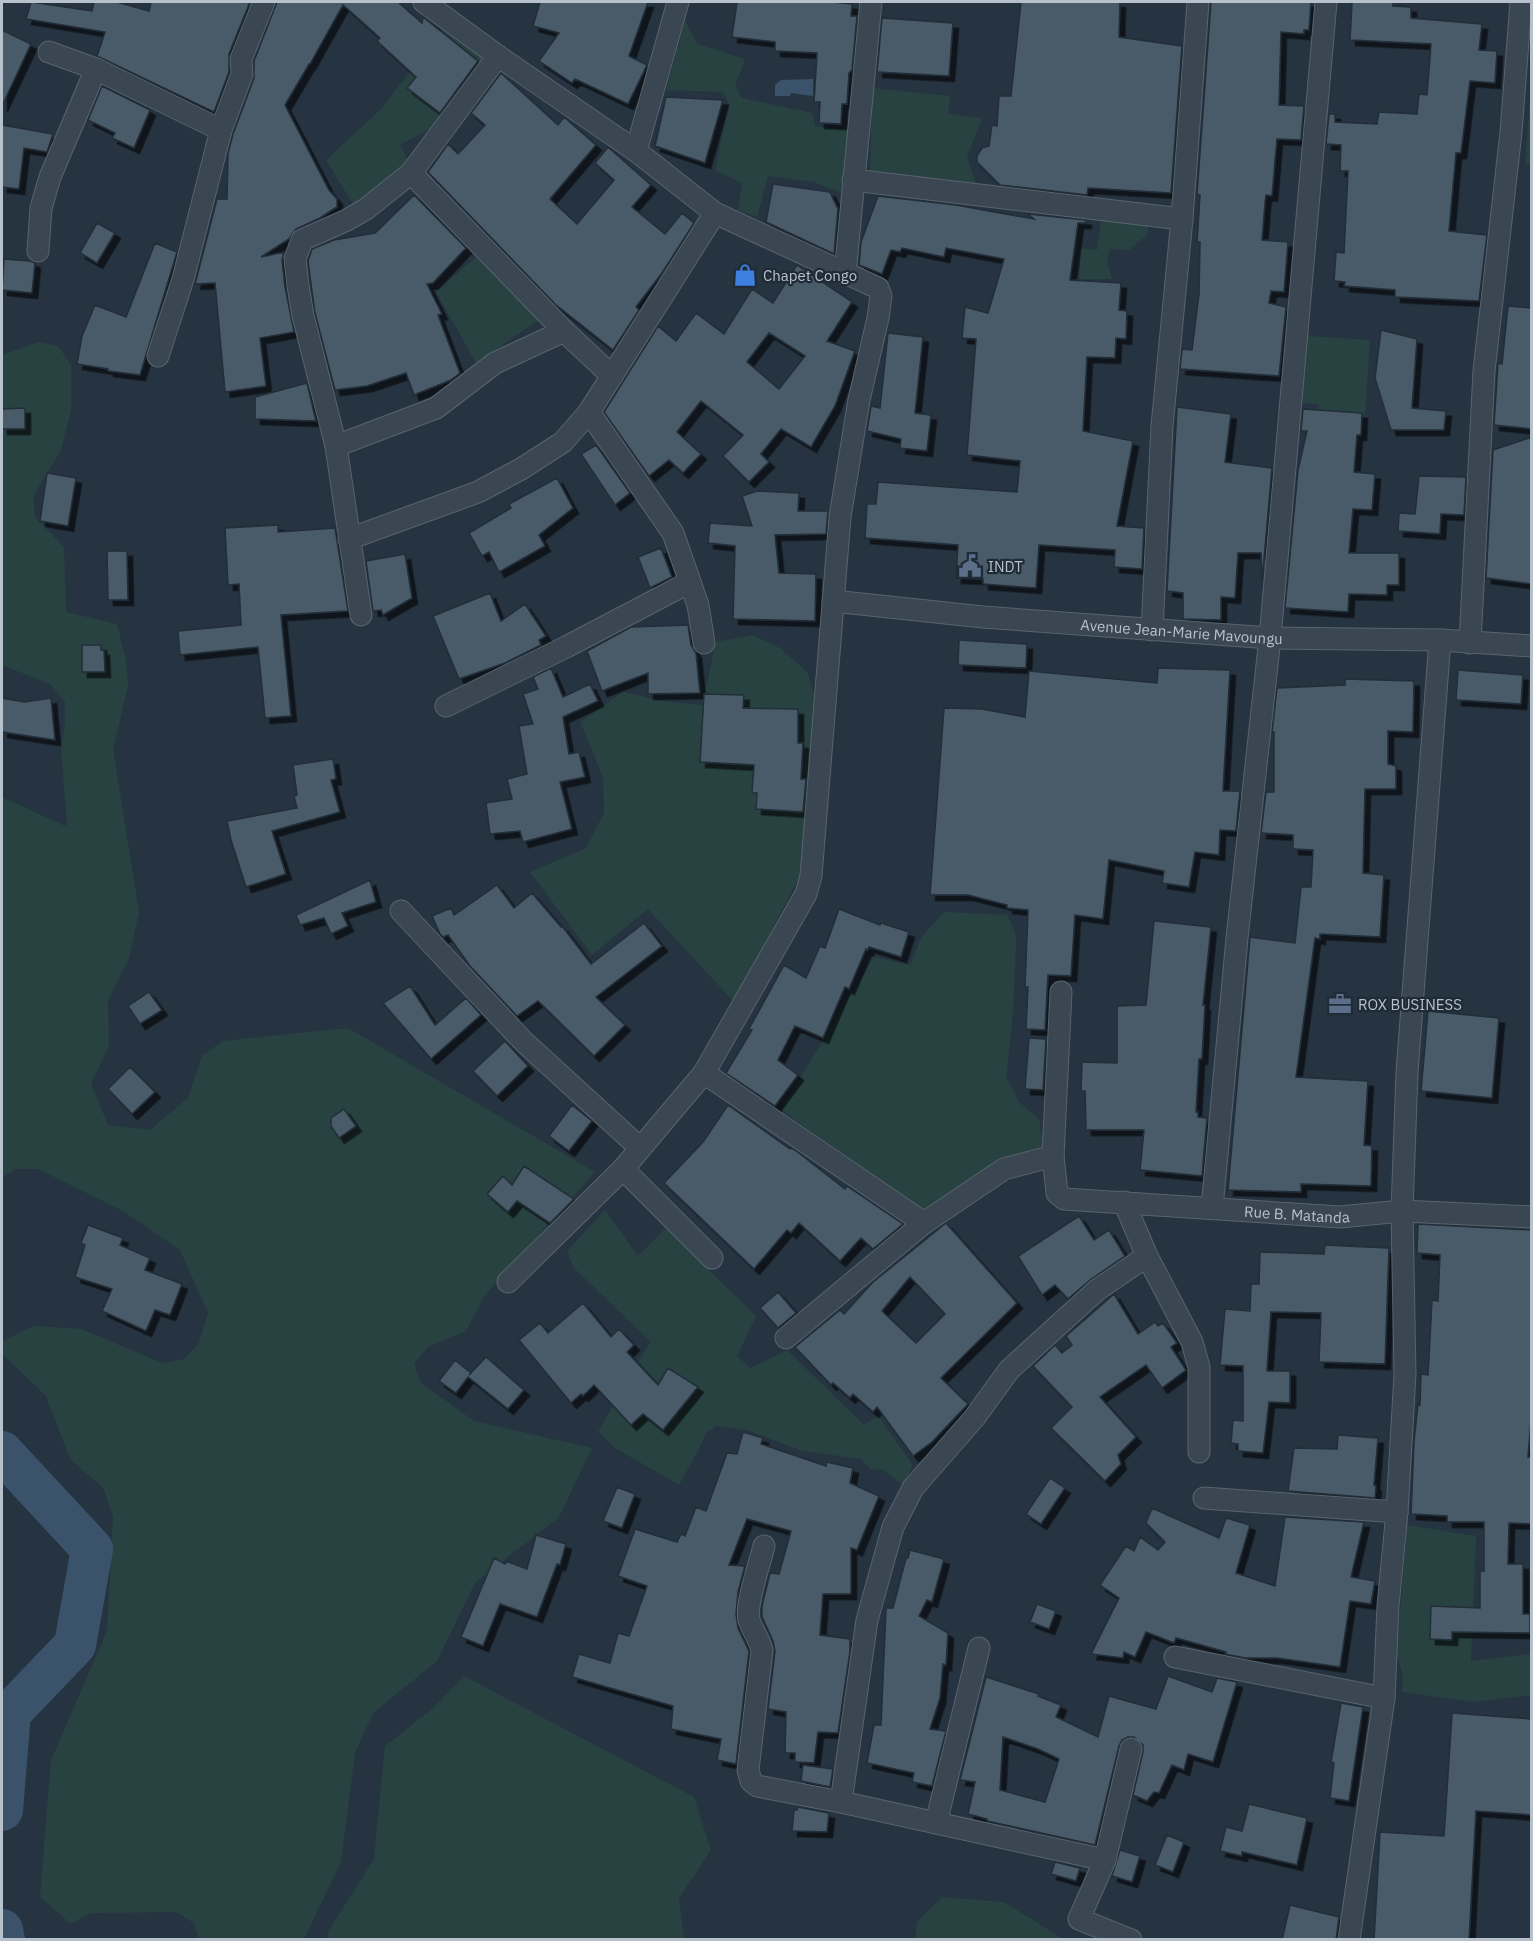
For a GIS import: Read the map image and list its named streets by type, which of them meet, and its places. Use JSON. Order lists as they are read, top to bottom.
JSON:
{
  "streets": {
    "street": ["Avenue Jean-Marie Mavoungu", "Rue B. Matanda"]
  },
  "places": {
    "shop": ["Chapet Congo"],
    "public building": ["INDT"],
    "office": ["ROX BUSINESS"]
  }
}
